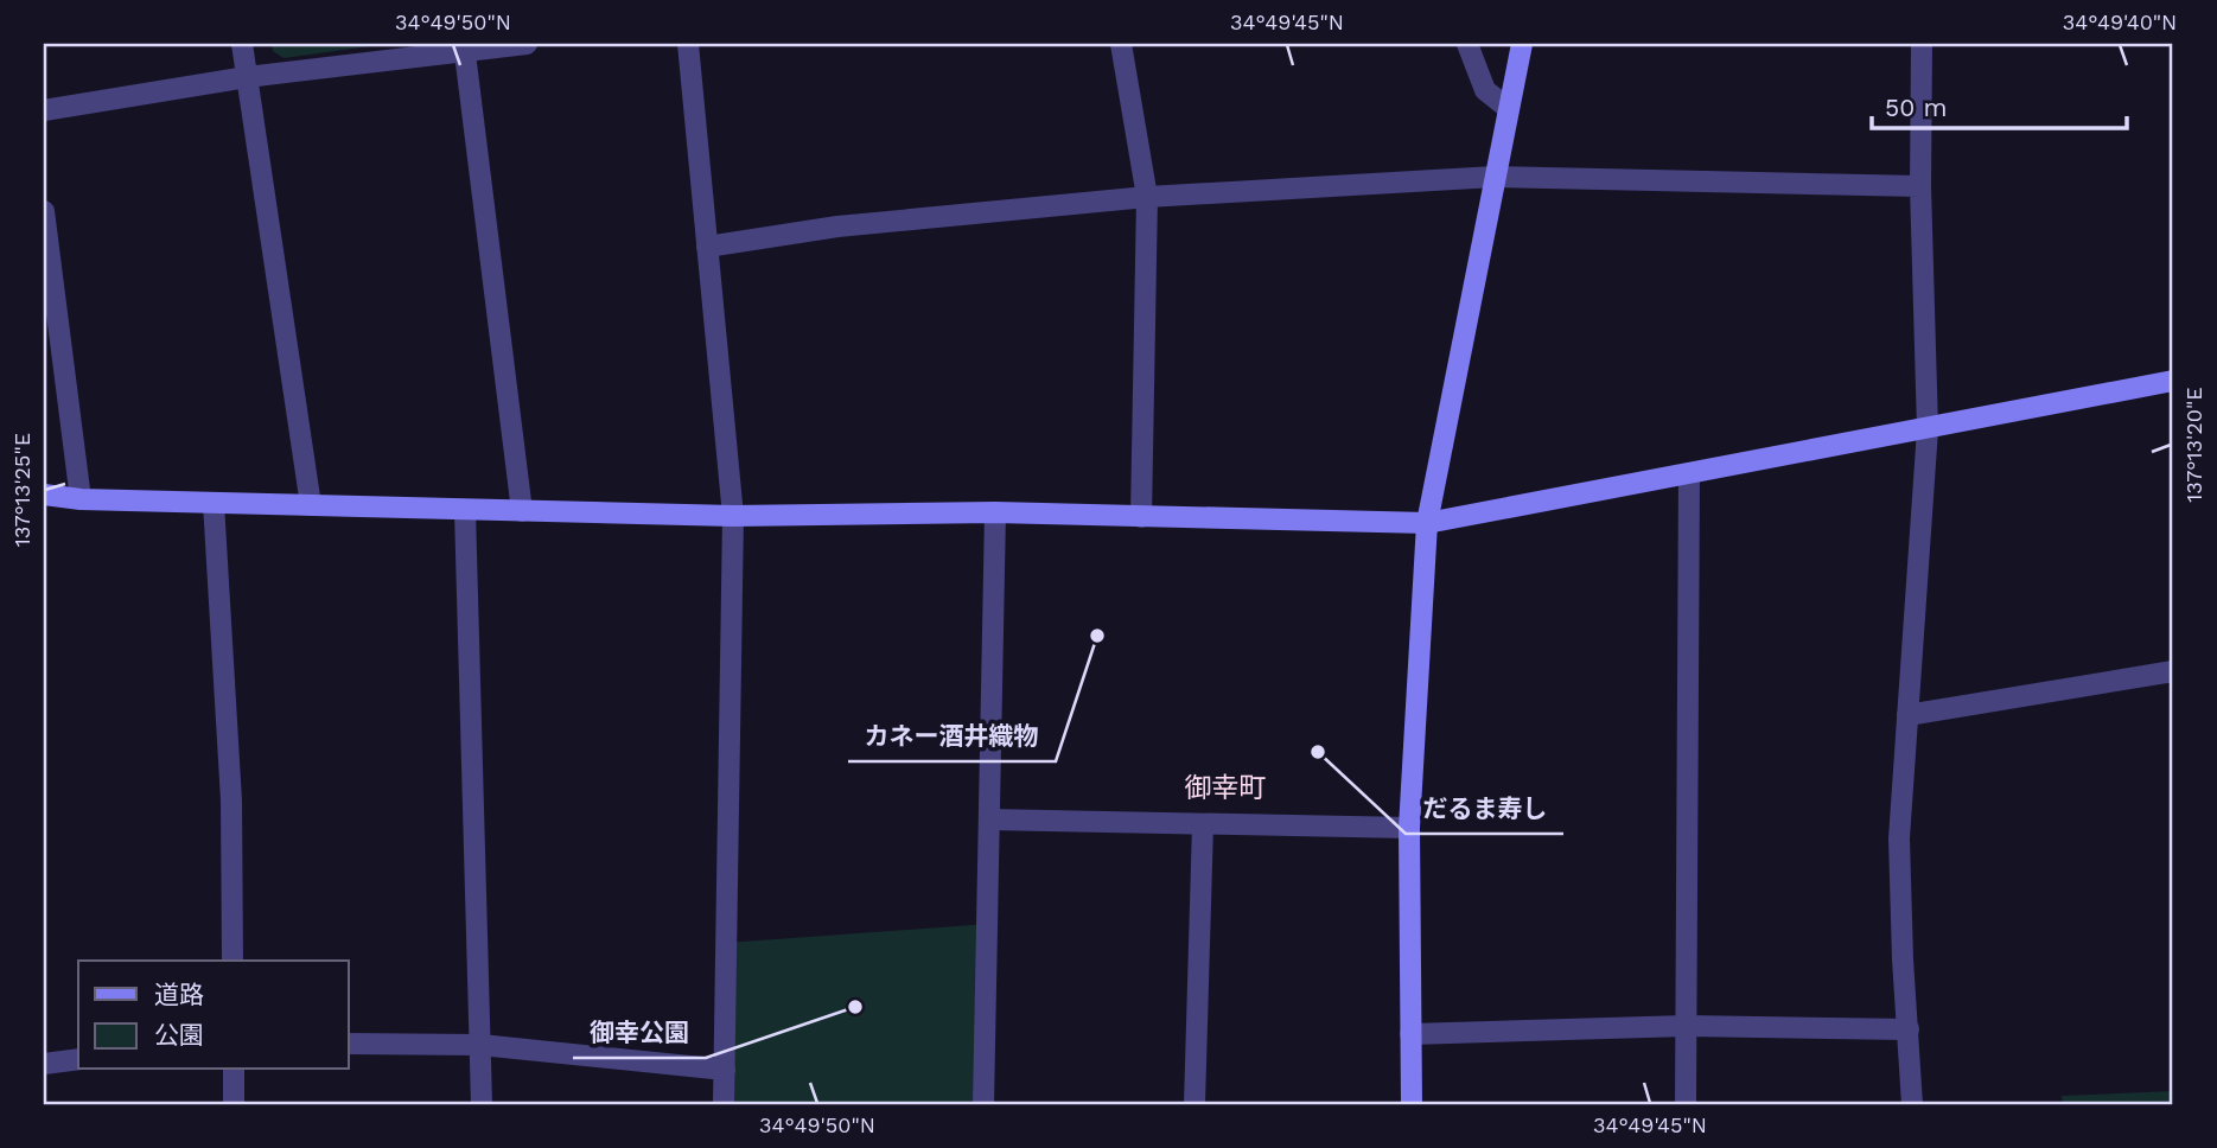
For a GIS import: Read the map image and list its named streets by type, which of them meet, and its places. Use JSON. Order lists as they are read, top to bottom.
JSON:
{
  "districts": ["御幸町"],
  "places": ["カネー酒井織物", "だるま寿し", "御幸公園"],
  "legend": ["道路", "公園"],
  "scale_bar": "50 m",
  "coordinates": [
    "34°49'50\"N",
    "34°49'45\"N",
    "34°49'40\"N",
    "137°13'20\"E",
    "137°13'25\"E"
  ]
}
